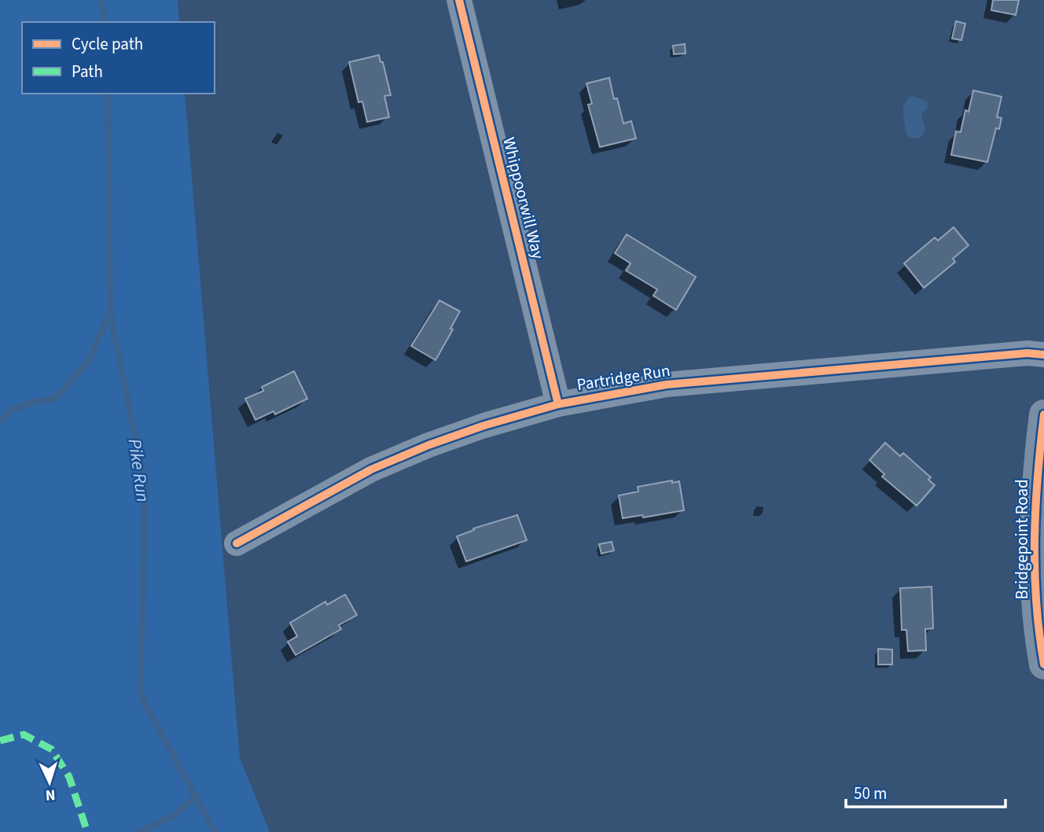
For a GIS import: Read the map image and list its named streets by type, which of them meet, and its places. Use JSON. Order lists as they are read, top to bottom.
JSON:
{
  "streets": {
    "street": ["Whippoorwill Way", "Partridge Run", "Bridgepoint Road"]
  },
  "crossings": [
    ["Whippoorwill Way", "Partridge Run"]
  ],
  "water": ["Pike Run"],
  "legend": ["Cycle path", "Path"],
  "scale_bar": "50 m",
  "north": "bottom"
}
